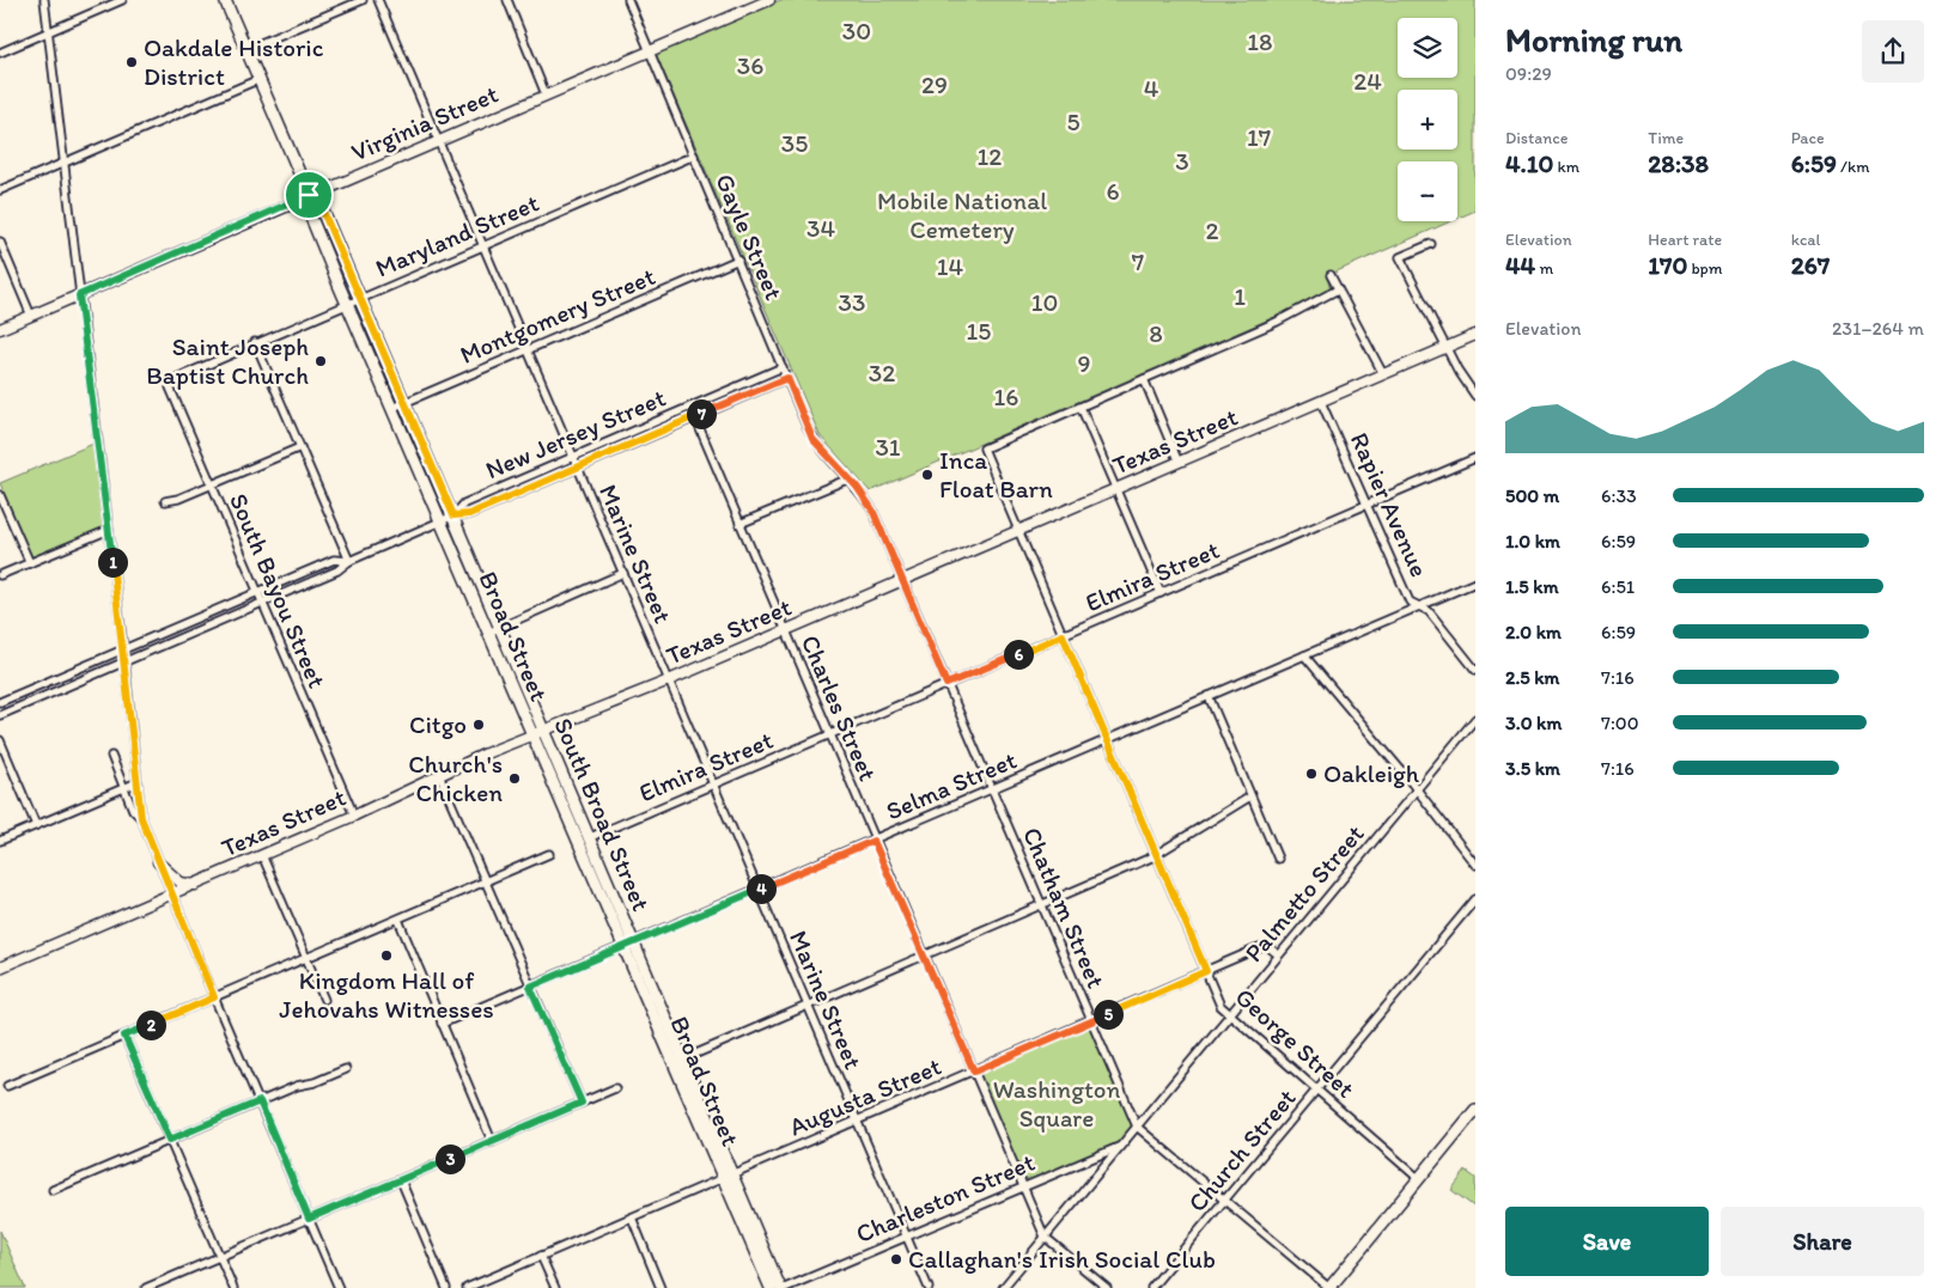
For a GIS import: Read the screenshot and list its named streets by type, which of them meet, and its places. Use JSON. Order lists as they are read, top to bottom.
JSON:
{
  "streets": {
    "main road": ["Broad Street", "South Broad Street"],
    "street": [
      "Virginia Street",
      "Maryland Street",
      "Gayle Street",
      "Montgomery Street",
      "New Jersey Street",
      "Texas Street",
      "Rapier Avenue",
      "Marine Street",
      "Elmira Street",
      "South Bayou Street",
      "Charles Street",
      "Selma Street",
      "Palmetto Street",
      "Chatham Street",
      "George Street",
      "Augusta Street",
      "Church Street",
      "Charleston Street"
    ]
  },
  "crossings": [
    ["Virginia Street", "Gayle Street"],
    ["Virginia Street", "Marine Street"],
    ["Virginia Street", "Broad Street"],
    ["Virginia Street", "South Broad Street"],
    ["Maryland Street", "Gayle Street"],
    ["Maryland Street", "Marine Street"],
    ["Maryland Street", "South Bayou Street"],
    ["Maryland Street", "Broad Street"],
    ["Maryland Street", "South Broad Street"],
    ["Gayle Street", "Montgomery Street"],
    ["Gayle Street", "New Jersey Street"],
    ["Gayle Street", "Chatham Street"],
    ["Montgomery Street", "Marine Street"],
    ["Montgomery Street", "Broad Street"],
    ["Montgomery Street", "South Broad Street"],
    ["New Jersey Street", "Marine Street"],
    ["New Jersey Street", "South Bayou Street"],
    ["New Jersey Street", "Broad Street"],
    ["New Jersey Street", "Charles Street"],
    ["New Jersey Street", "South Broad Street"],
    ["Texas Street", "Rapier Avenue"],
    ["Texas Street", "Marine Street"],
    ["Texas Street", "South Bayou Street"],
    ["Texas Street", "Broad Street"],
    ["Texas Street", "Charles Street"],
    ["Texas Street", "South Broad Street"],
    ["Texas Street", "Chatham Street"],
    ["Texas Street", "George Street"],
    ["Rapier Avenue", "Elmira Street"],
    ["Rapier Avenue", "Selma Street"],
    ["Marine Street", "Elmira Street"],
    ["Marine Street", "Selma Street"],
    ["Marine Street", "Augusta Street"],
    ["Marine Street", "Charleston Street"],
    ["Elmira Street", "Broad Street"],
    ["Elmira Street", "Charles Street"],
    ["Elmira Street", "Chatham Street"],
    ["Elmira Street", "George Street"],
    ["Broad Street", "Selma Street"],
    ["Broad Street", "South Broad Street"],
    ["Broad Street", "Augusta Street"],
    ["Charles Street", "Selma Street"],
    ["Charles Street", "Palmetto Street"],
    ["Charles Street", "Augusta Street"],
    ["Charles Street", "Charleston Street"],
    ["Selma Street", "Chatham Street"],
    ["Selma Street", "George Street"],
    ["Palmetto Street", "Chatham Street"],
    ["Palmetto Street", "George Street"],
    ["Palmetto Street", "Augusta Street"],
    ["Palmetto Street", "Charleston Street"],
    ["Chatham Street", "Augusta Street"],
    ["Chatham Street", "Church Street"],
    ["George Street", "Augusta Street"],
    ["George Street", "Church Street"]
  ],
  "parks": [
    "30",
    "18",
    "36",
    "24",
    "29",
    "4",
    "5",
    "17",
    "35",
    "12",
    "3",
    "6",
    "Mobile National Cemetery",
    "34",
    "2",
    "7",
    "14",
    "1",
    "33",
    "10",
    "15",
    "8",
    "9",
    "32",
    "16",
    "31",
    "Washington Square"
  ],
  "places": [
    "Oakdale Historic District",
    "Saint Joseph Baptist Church",
    "Inca Float Barn",
    "Citgo",
    "Oakleigh",
    "Church's Chicken",
    "Kingdom Hall of Jehovahs Witnesses",
    "Callaghan's Irish Social Club"
  ],
  "page": {
    "heading": ["Morning run", "09:29"],
    "map_buttons": ["+", "−"],
    "stats": [
      ["Distance", "4.10 km"],
      ["Time", "28:38"],
      ["Pace", "6:59 /km"],
      ["Elevation", "44 m"],
      ["Heart rate", "170 bpm"],
      ["kcal", "267"]
    ],
    "chart": ["Elevation", "231–264 m"],
    "pins": [
      "7",
      "1",
      "6",
      "4",
      "5",
      "2",
      "3"
    ],
    "list": [
      {
        "name": "500 m",
        "note": "6:33"
      },
      {
        "name": "1.0 km",
        "note": "6:59"
      },
      {
        "name": "1.5 km",
        "note": "6:51"
      },
      {
        "name": "2.0 km",
        "note": "6:59"
      },
      {
        "name": "2.5 km",
        "note": "7:16"
      },
      {
        "name": "3.0 km",
        "note": "7:00"
      },
      {
        "name": "3.5 km",
        "note": "7:16"
      }
    ],
    "buttons": ["Save", "Share"]
  }
}
